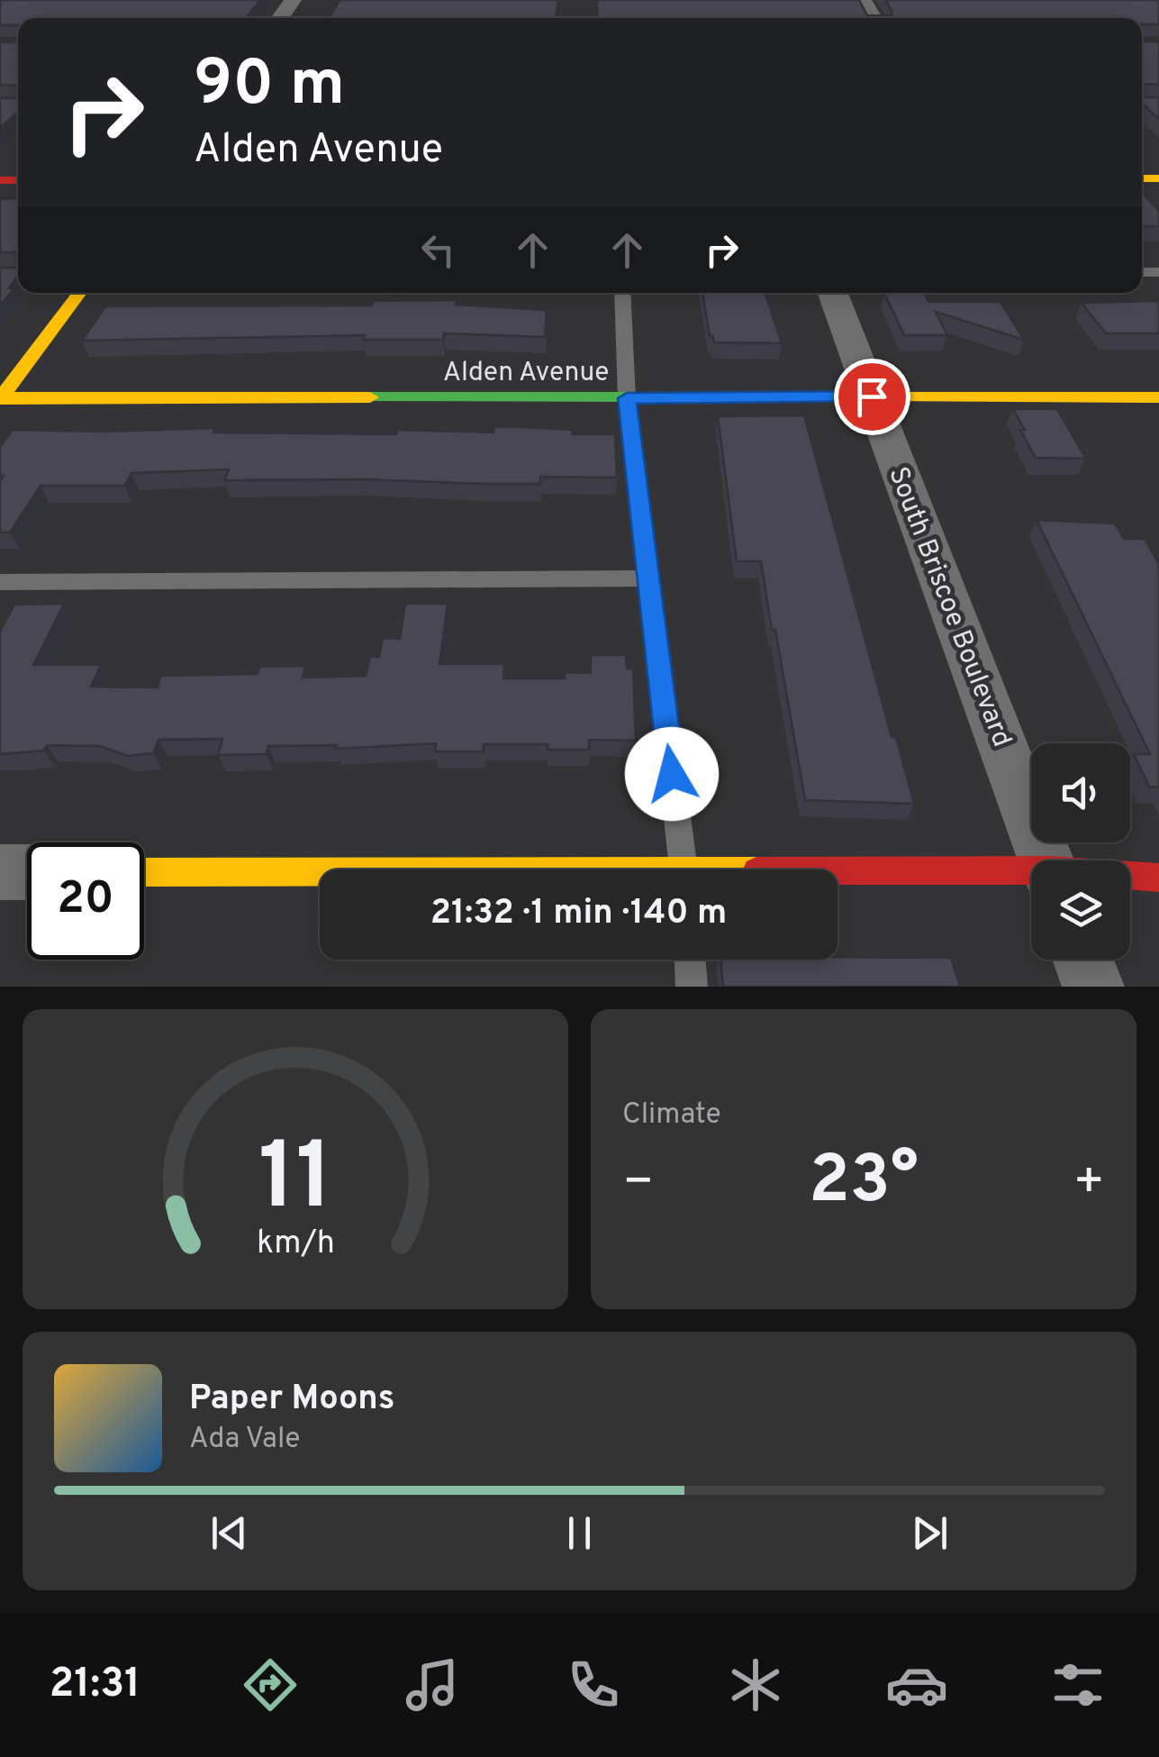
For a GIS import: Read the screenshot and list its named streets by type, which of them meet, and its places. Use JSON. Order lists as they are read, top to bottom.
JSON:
{
  "streets": {
    "street": ["Alden Avenue", "South Briscoe Boulevard"]
  },
  "crossings": [
    ["Alden Avenue", "South Briscoe Boulevard"]
  ],
  "page": {
    "turn": ["90 m", "Alden Avenue"],
    "limit": "20",
    "trip": "21:32 · 1 min · 140 m",
    "tile": "Climate",
    "heat": ["−", "23°", "+"],
    "song": ["Paper Moons", "Ada Vale"],
    "tabs": "21:31",
    "gauge": ["11", "km/h"]
  }
}
